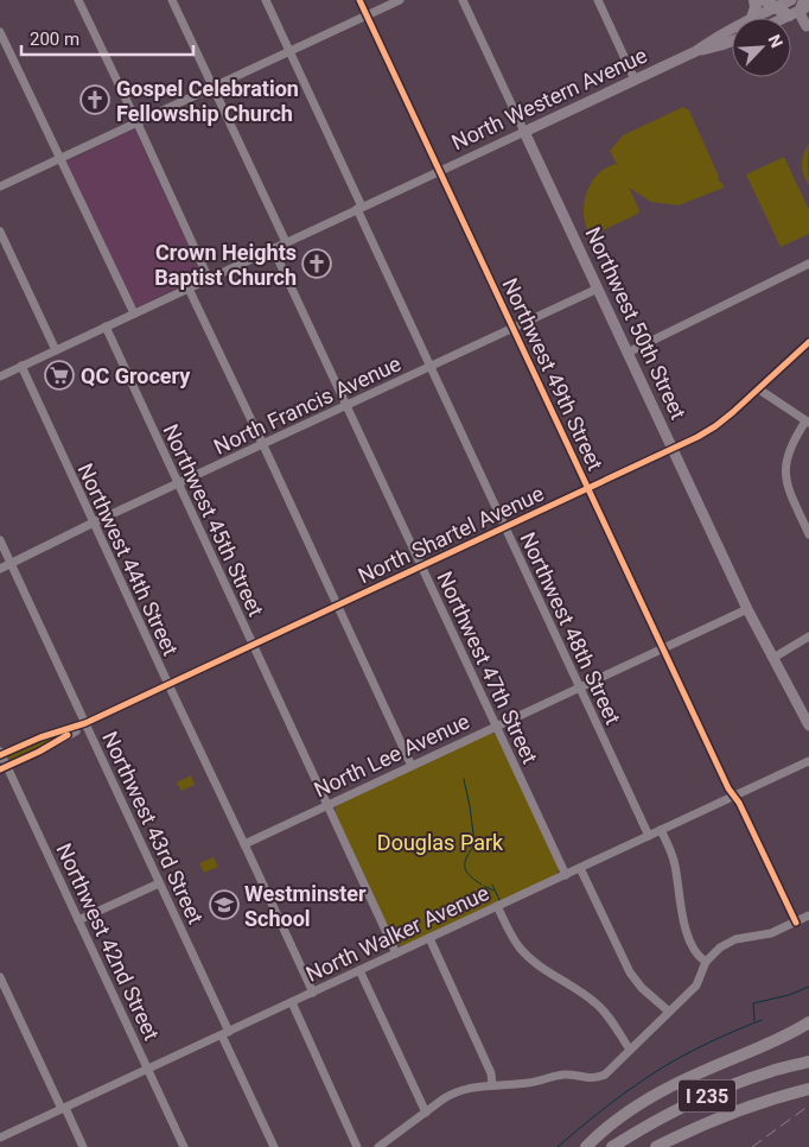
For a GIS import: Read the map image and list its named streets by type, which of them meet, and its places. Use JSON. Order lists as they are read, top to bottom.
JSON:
{
  "streets": {
    "highway": ["I 235"],
    "main road": ["North Western Avenue", "Northwest 50th Street"],
    "street": [
      "Northwest 49th Street",
      "North Francis Avenue",
      "Northwest 45th Street",
      "North Shartel Avenue",
      "Northwest 44th Street",
      "Northwest 48th Street",
      "Northwest 47th Street",
      "North Lee Avenue",
      "Northwest 43rd Street",
      "North Walker Avenue",
      "Northwest 42nd Street"
    ]
  },
  "crossings": [
    ["North Western Avenue", "Northwest 50th Street"],
    ["North Western Avenue", "Northwest 49th Street"],
    ["North Western Avenue", "Northwest 45th Street"],
    ["North Western Avenue", "Northwest 44th Street"],
    ["North Western Avenue", "Northwest 48th Street"],
    ["North Western Avenue", "Northwest 47th Street"],
    ["Northwest 50th Street", "North Francis Avenue"],
    ["Northwest 50th Street", "North Shartel Avenue"],
    ["Northwest 50th Street", "North Lee Avenue"],
    ["Northwest 49th Street", "North Francis Avenue"],
    ["Northwest 49th Street", "North Shartel Avenue"],
    ["Northwest 49th Street", "North Lee Avenue"],
    ["Northwest 49th Street", "North Walker Avenue"],
    ["North Francis Avenue", "Northwest 45th Street"],
    ["North Francis Avenue", "Northwest 44th Street"],
    ["North Francis Avenue", "Northwest 48th Street"],
    ["North Francis Avenue", "Northwest 47th Street"],
    ["North Francis Avenue", "Northwest 43rd Street"],
    ["Northwest 45th Street", "North Shartel Avenue"],
    ["Northwest 45th Street", "North Lee Avenue"],
    ["Northwest 45th Street", "North Walker Avenue"],
    ["North Shartel Avenue", "Northwest 44th Street"],
    ["North Shartel Avenue", "Northwest 48th Street"],
    ["North Shartel Avenue", "Northwest 47th Street"],
    ["North Shartel Avenue", "Northwest 43rd Street"],
    ["North Shartel Avenue", "Northwest 42nd Street"],
    ["Northwest 44th Street", "North Lee Avenue"],
    ["Northwest 44th Street", "North Walker Avenue"],
    ["Northwest 48th Street", "North Lee Avenue"],
    ["Northwest 48th Street", "North Walker Avenue"],
    ["Northwest 47th Street", "North Lee Avenue"],
    ["Northwest 47th Street", "North Walker Avenue"],
    ["Northwest 43rd Street", "North Walker Avenue"],
    ["North Walker Avenue", "Northwest 42nd Street"]
  ],
  "parks": ["Douglas Park"],
  "places": {
    "church": ["Gospel Celebration Fellowship Church", "Crown Heights Baptist Church"],
    "supermarket": ["QC Grocery"],
    "school or university": ["Westminster School"]
  },
  "scale_bar": "200 m",
  "north": "top right"
}
